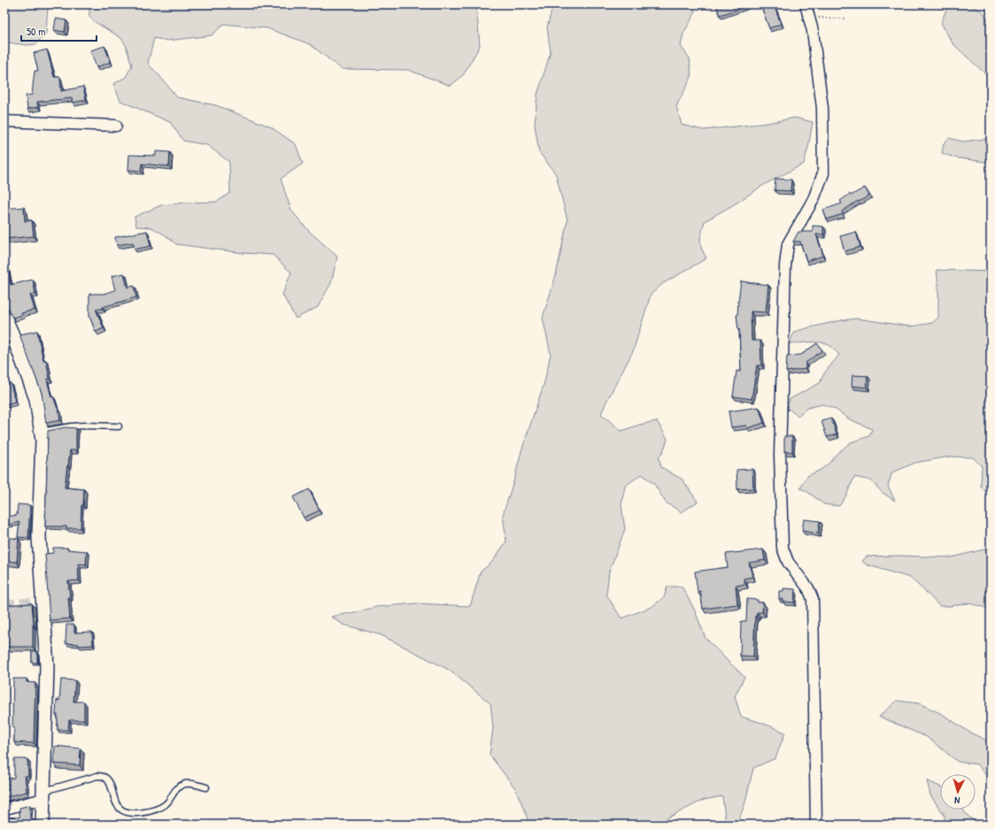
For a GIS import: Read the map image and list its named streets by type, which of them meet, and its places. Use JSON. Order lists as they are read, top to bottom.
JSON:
{
  "scale_bar": "50 m",
  "north": "bottom"
}
